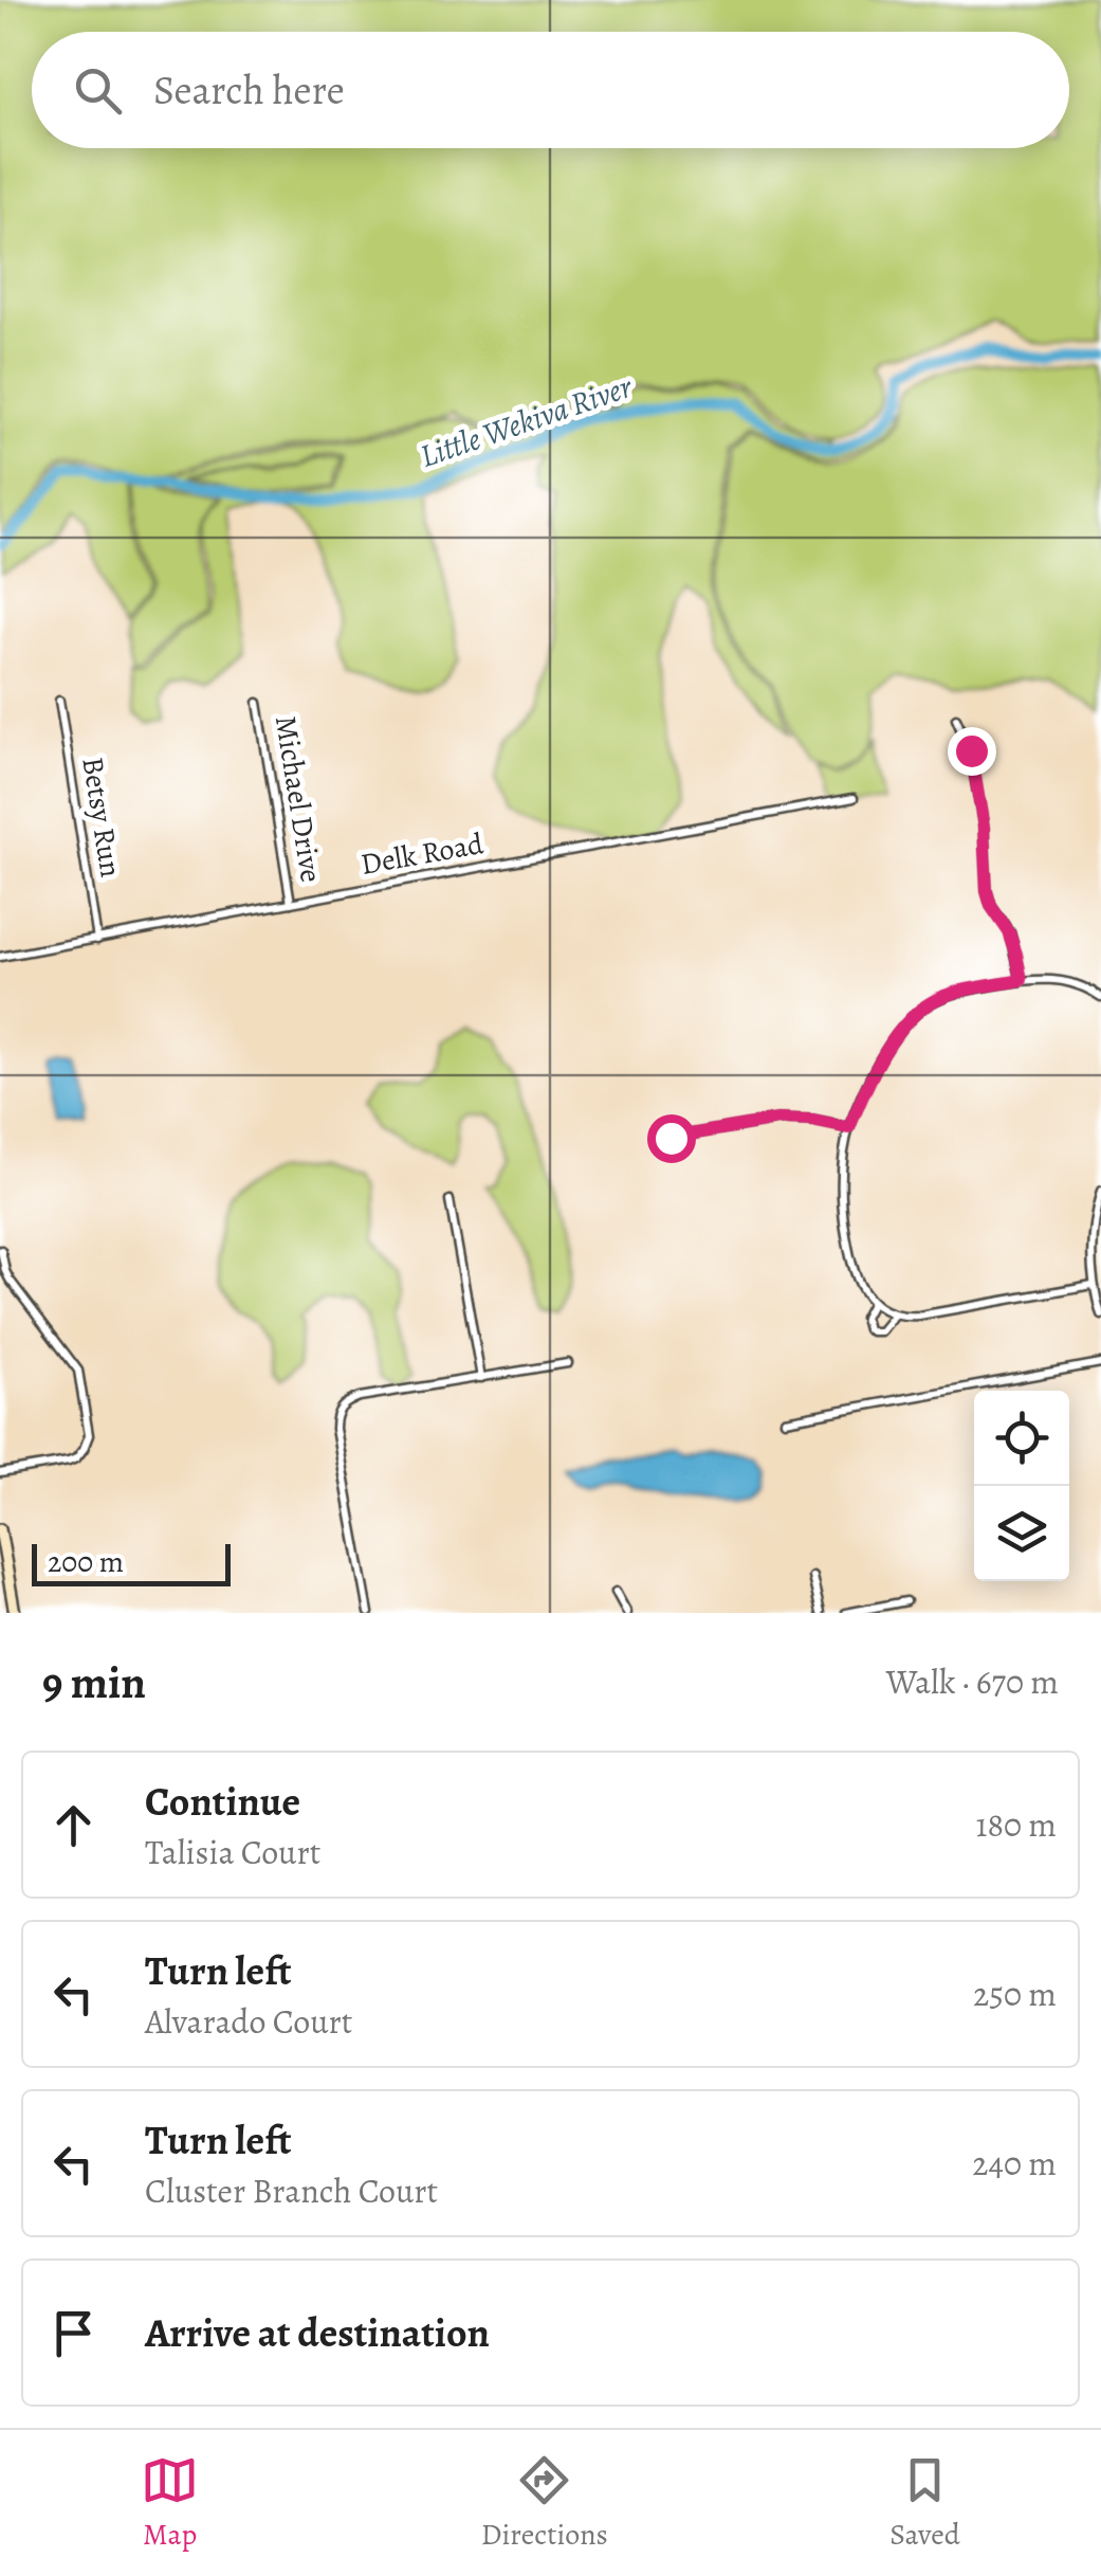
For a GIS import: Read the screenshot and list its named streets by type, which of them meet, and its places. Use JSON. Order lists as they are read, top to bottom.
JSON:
{
  "streets": {
    "street": ["Michael Drive", "Betsy Run", "Delk Road"]
  },
  "crossings": [
    ["Michael Drive", "Delk Road"],
    ["Betsy Run", "Delk Road"]
  ],
  "water": ["Little Wekiva River"],
  "scale_bar": "200 m",
  "page": {
    "search": "Search here",
    "scale": "200 m",
    "heading": ["9 min", "Walk · 670 m"],
    "list": [
      ["Continue", "Talisia Court", "180 m"],
      ["Turn left", "Alvarado Court", "250 m"],
      ["Turn left", "Cluster Branch Court", "240 m"],
      "Arrive at destination"
    ],
    "nav": ["Map", "Directions", "Saved"]
  }
}
